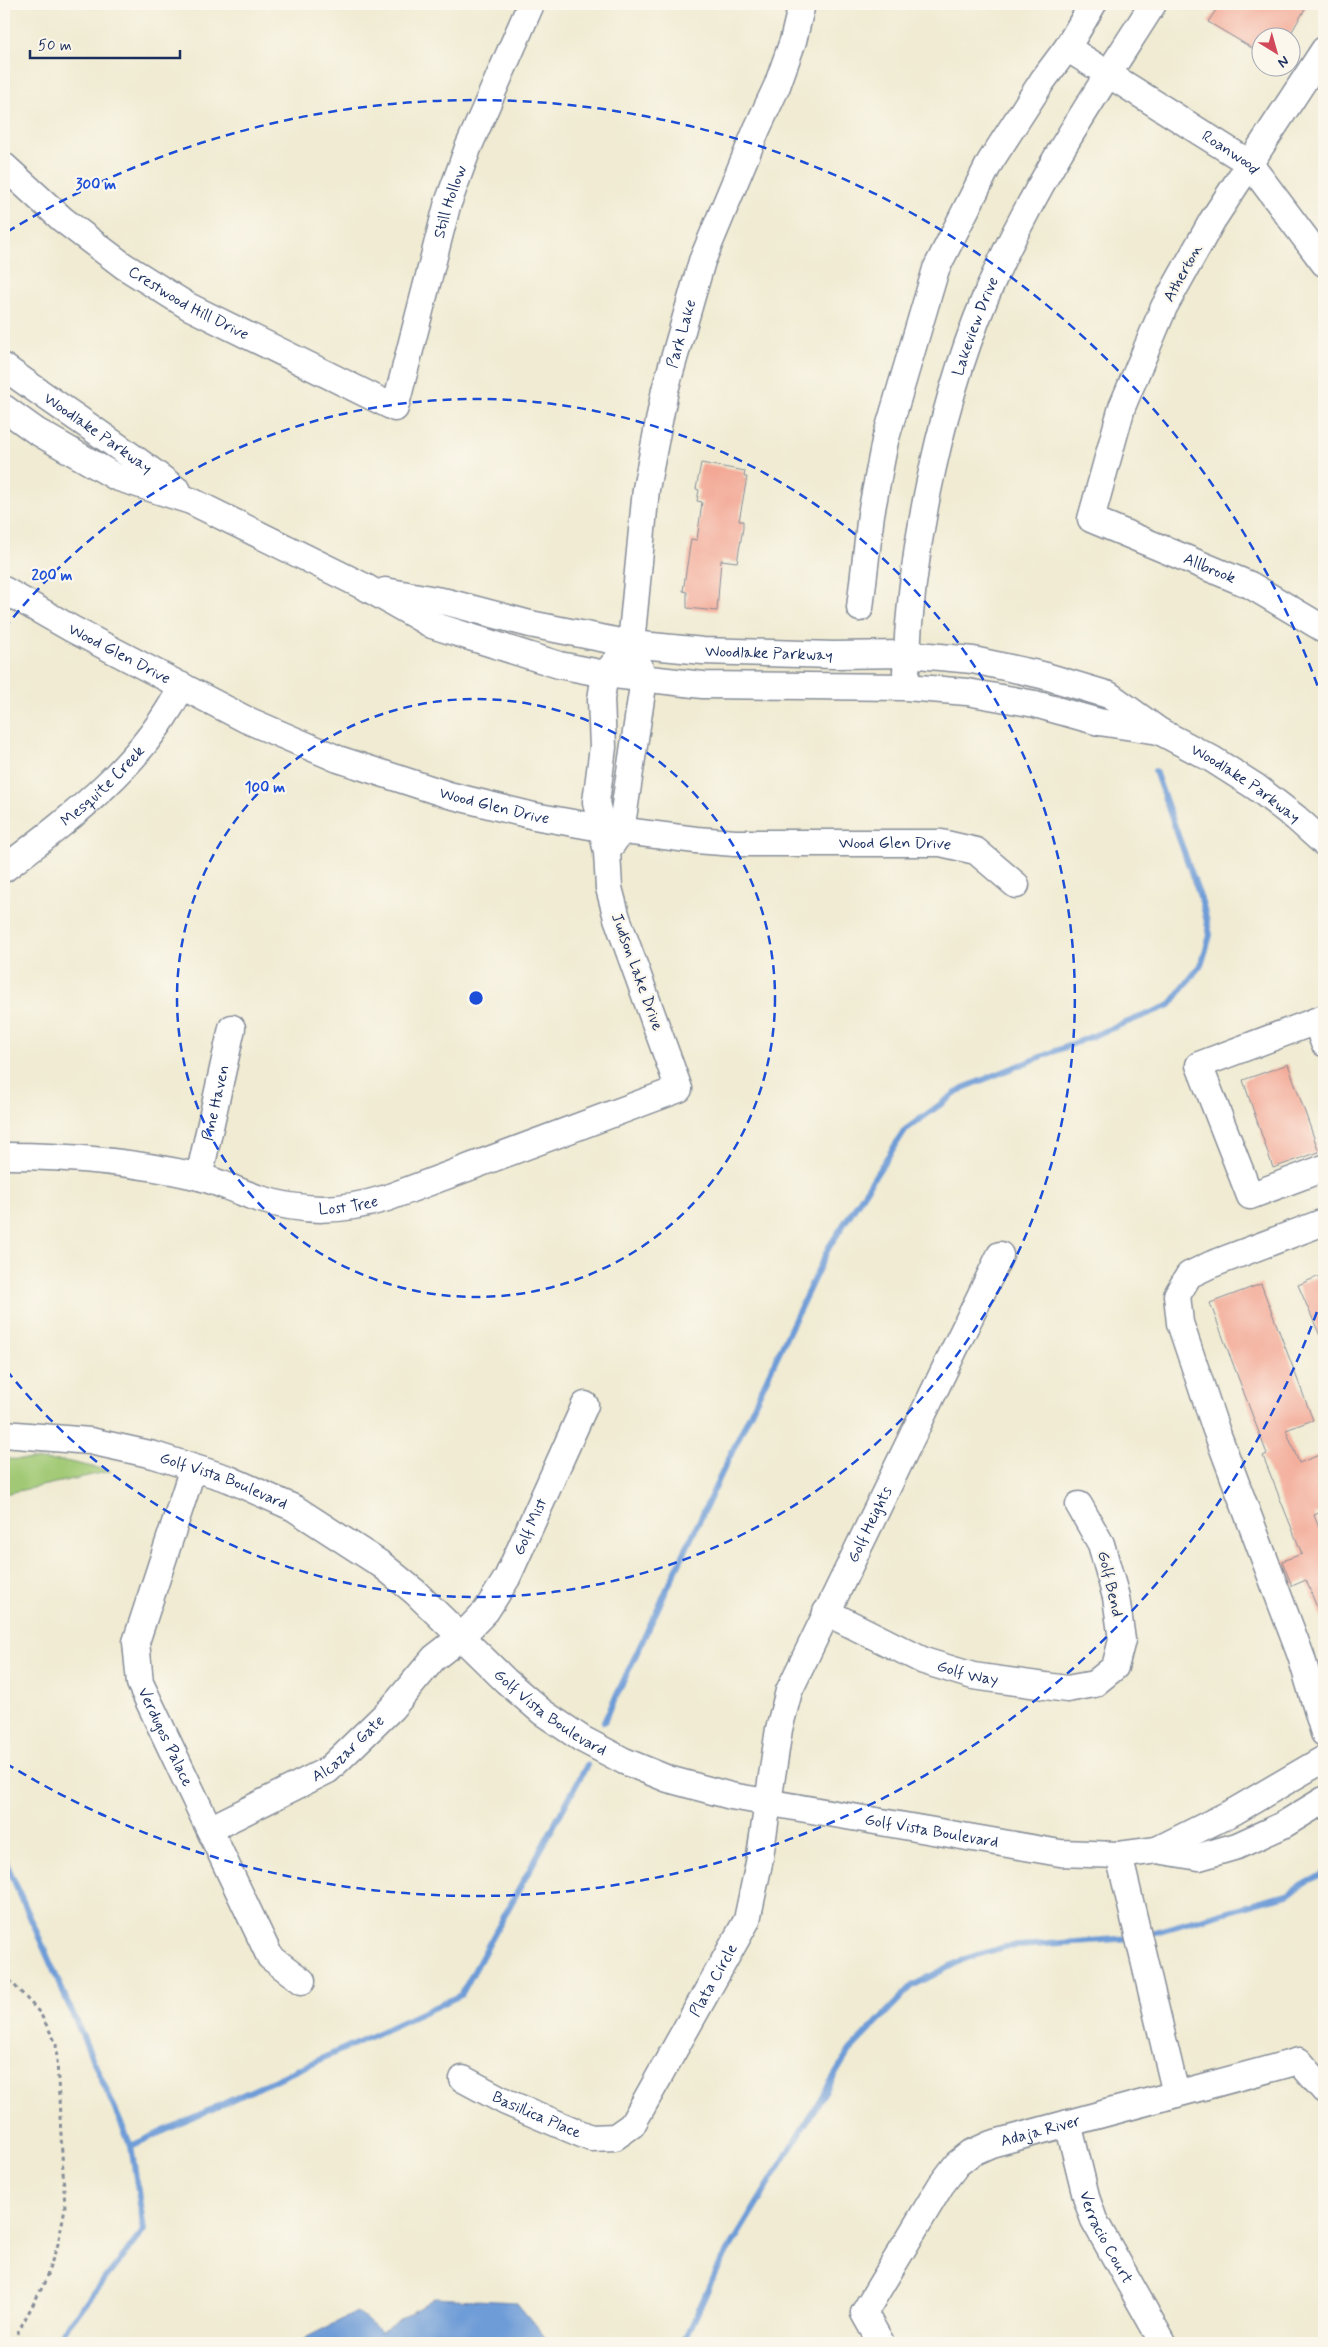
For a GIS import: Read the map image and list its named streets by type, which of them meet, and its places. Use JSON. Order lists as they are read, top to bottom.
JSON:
{
  "streets": {
    "street": [
      "Roanwood",
      "Still Hollow",
      "Atherton",
      "Crestwood Hill Drive",
      "Lakeview Drive",
      "Park Lake",
      "Woodlake Parkway",
      "Allbrook",
      "Wood Glen Drive",
      "Mesquite Creek",
      "Judson Lake Drive",
      "Pine Haven",
      "Lost Tree",
      "Golf Vista Boulevard",
      "Golf Heights",
      "Golf Mist",
      "Golf Bend",
      "Golf Way",
      "Verdugos Palace",
      "Alcazar Gate",
      "Plata Circle",
      "Basillica Place",
      "Adaja River",
      "Verracio Court"
    ]
  },
  "crossings": [
    ["Roanwood", "Atherton"],
    ["Roanwood", "Lakeview Drive"],
    ["Still Hollow", "Crestwood Hill Drive"],
    ["Atherton", "Allbrook"],
    ["Lakeview Drive", "Woodlake Parkway"],
    ["Park Lake", "Woodlake Parkway"],
    ["Park Lake", "Judson Lake Drive"],
    ["Woodlake Parkway", "Judson Lake Drive"],
    ["Wood Glen Drive", "Mesquite Creek"],
    ["Wood Glen Drive", "Judson Lake Drive"],
    ["Judson Lake Drive", "Lost Tree"],
    ["Pine Haven", "Lost Tree"],
    ["Golf Vista Boulevard", "Golf Heights"],
    ["Golf Vista Boulevard", "Golf Mist"],
    ["Golf Vista Boulevard", "Verdugos Palace"],
    ["Golf Vista Boulevard", "Alcazar Gate"],
    ["Golf Vista Boulevard", "Plata Circle"],
    ["Golf Heights", "Golf Way"],
    ["Golf Heights", "Plata Circle"],
    ["Golf Mist", "Alcazar Gate"],
    ["Golf Bend", "Golf Way"],
    ["Verdugos Palace", "Alcazar Gate"],
    ["Plata Circle", "Basillica Place"],
    ["Adaja River", "Verracio Court"]
  ],
  "scale_bar": "50 m",
  "north": "bottom right",
  "rings": ["300 m", "200 m", "100 m"]
}
